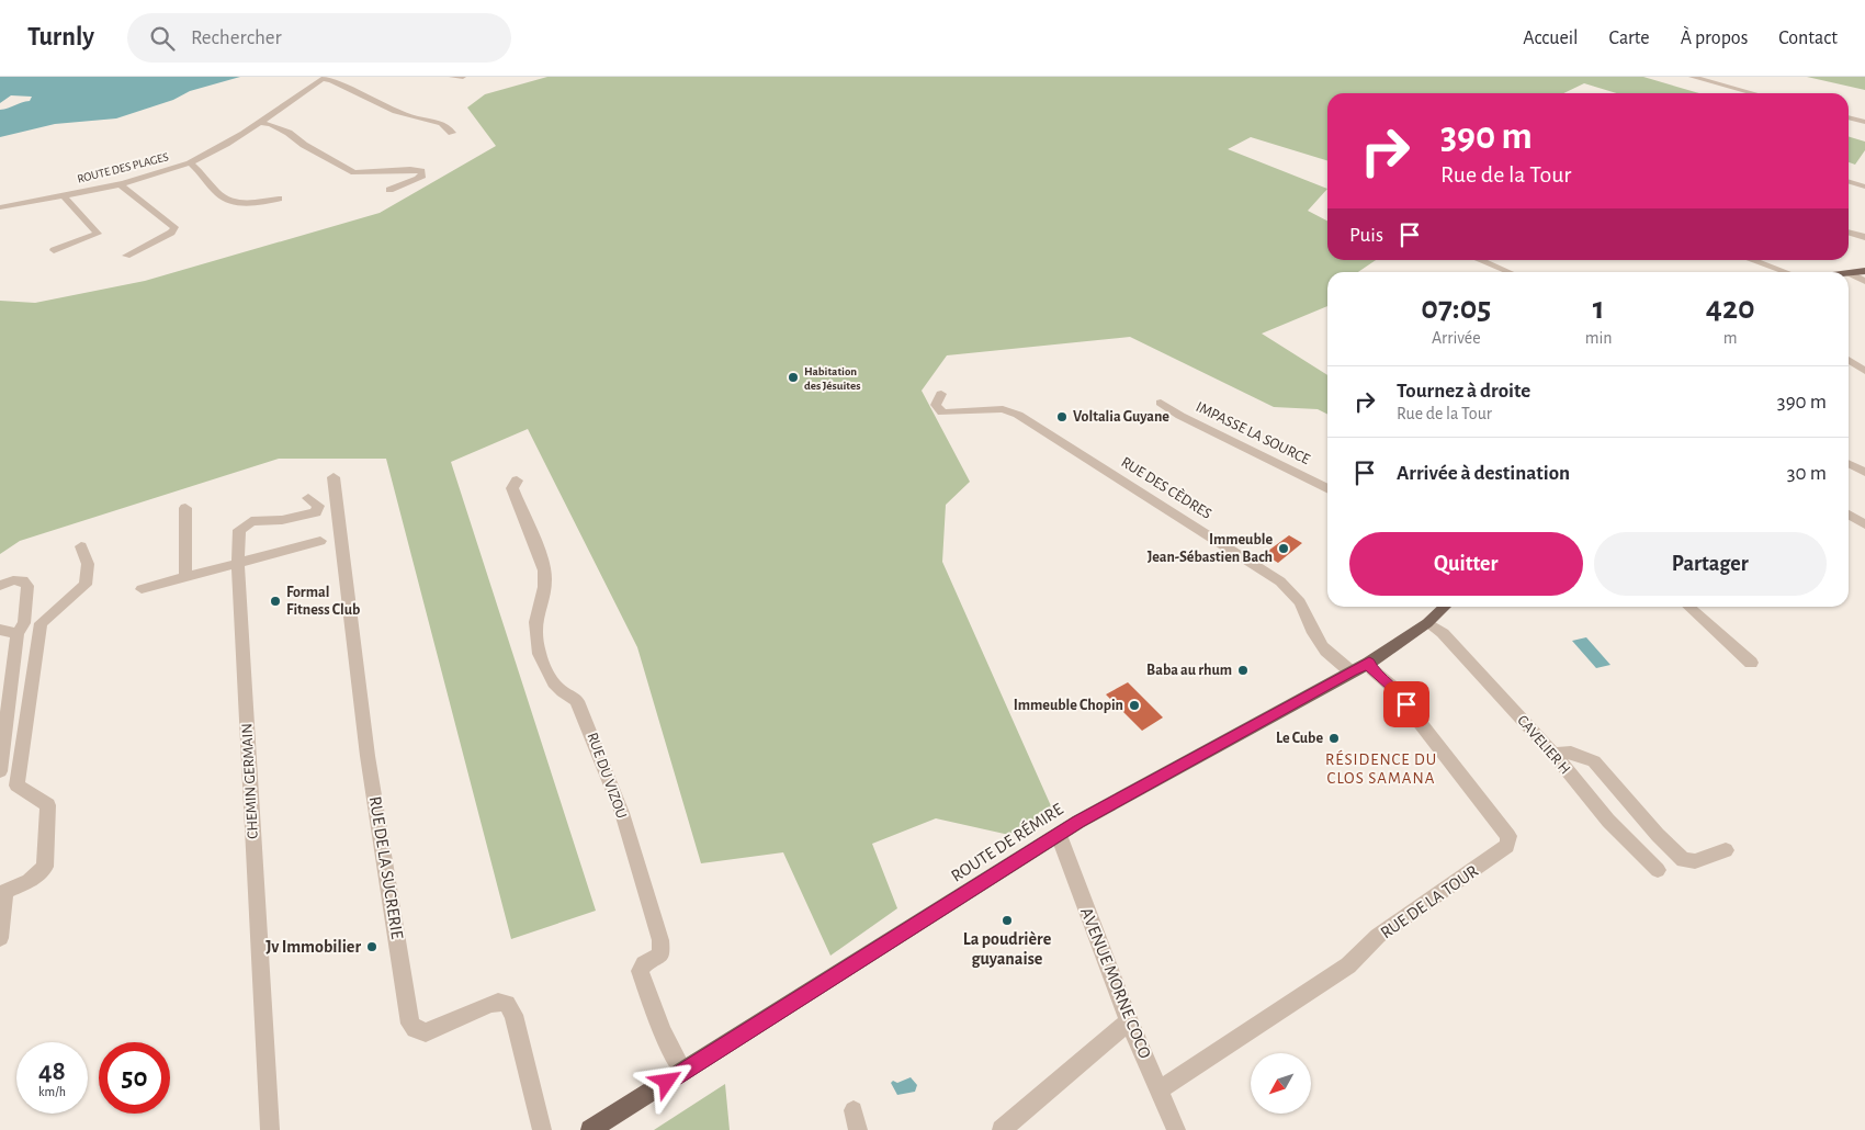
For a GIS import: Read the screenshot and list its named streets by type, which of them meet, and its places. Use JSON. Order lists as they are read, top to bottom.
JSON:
{
  "streets": {
    "main road": ["ROUTE DE RÉMIRE"],
    "street": [
      "ROUTE DES PLAGES",
      "IMPASSE LA SOURCE",
      "RUE DES CÈDRES",
      "CAVELIER H",
      "RUE DU VIZOU",
      "CHEMIN GERMAIN",
      "RUE DE LA SUCRERIE",
      "RUE DE LA TOUR",
      "AVENUE MORNE COCO"
    ]
  },
  "crossings": [
    ["RUE DES CÈDRES", "ROUTE DE RÉMIRE"],
    ["CAVELIER H", "ROUTE DE RÉMIRE"],
    ["RUE DU VIZOU", "ROUTE DE RÉMIRE"],
    ["ROUTE DE RÉMIRE", "RUE DE LA TOUR"],
    ["ROUTE DE RÉMIRE", "AVENUE MORNE COCO"],
    ["RUE DE LA TOUR", "AVENUE MORNE COCO"]
  ],
  "districts": ["RÉSIDENCE DU CLOS SAMANA"],
  "places": [
    "Habitation des Jésuites",
    "Voltalia Guyane",
    "Immeuble Jean-Sébastien Bach",
    "Formal Fitness Club",
    "Baba au rhum",
    "Immeuble Chopin",
    "Le Cube",
    "La poudrière guyanaise",
    "Jv Immobilier"
  ],
  "north": "bottom left",
  "page": {
    "header": "Turnly",
    "search": "Rechercher",
    "nav": [
      "Accueil",
      "Carte",
      "À propos",
      "Contact"
    ],
    "turn": ["390 m", "Rue de la Tour"],
    "then": "Puis",
    "eta": [
      "07:05",
      "Arrivée",
      "1",
      "min",
      "420",
      "m"
    ],
    "list": [
      {
        "name": "Tournez à droite",
        "note": "Rue de la Tour",
        "value": "390 m"
      },
      {
        "name": "Arrivée à destination",
        "value": "30 m"
      }
    ],
    "buttons": ["Quitter", "Partager"],
    "speed": "48 km/h",
    "limit": "50"
  }
}
